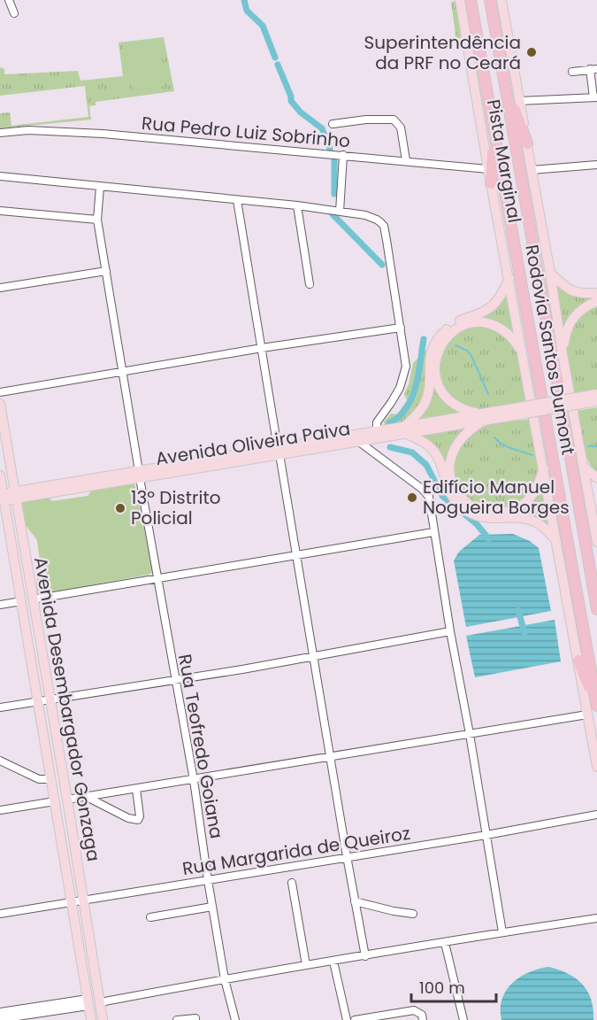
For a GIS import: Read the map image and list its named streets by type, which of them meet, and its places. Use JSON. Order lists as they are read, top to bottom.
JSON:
{
  "streets": {
    "highway": ["Rodovia Santos Dumont"],
    "main road": ["Pista Marginal", "Avenida Oliveira Paiva", "Avenida Desembargador Gonzaga"],
    "street": ["Rua Pedro Luiz Sobrinho", "Rua Teofredo Goiana", "Rua Margarida de Queiroz"]
  },
  "crossings": [
    ["Rua Pedro Luiz Sobrinho", "Pista Marginal"],
    ["Avenida Oliveira Paiva", "Avenida Desembargador Gonzaga"],
    ["Avenida Oliveira Paiva", "Rua Teofredo Goiana"],
    ["Avenida Desembargador Gonzaga", "Rua Margarida de Queiroz"],
    ["Rua Teofredo Goiana", "Rua Margarida de Queiroz"]
  ],
  "places": ["Superintendência da PRF no Ceará", "Edifício Manuel Nogueira Borges", "13º Distrito Policial"],
  "scale_bar": "100 m"
}
